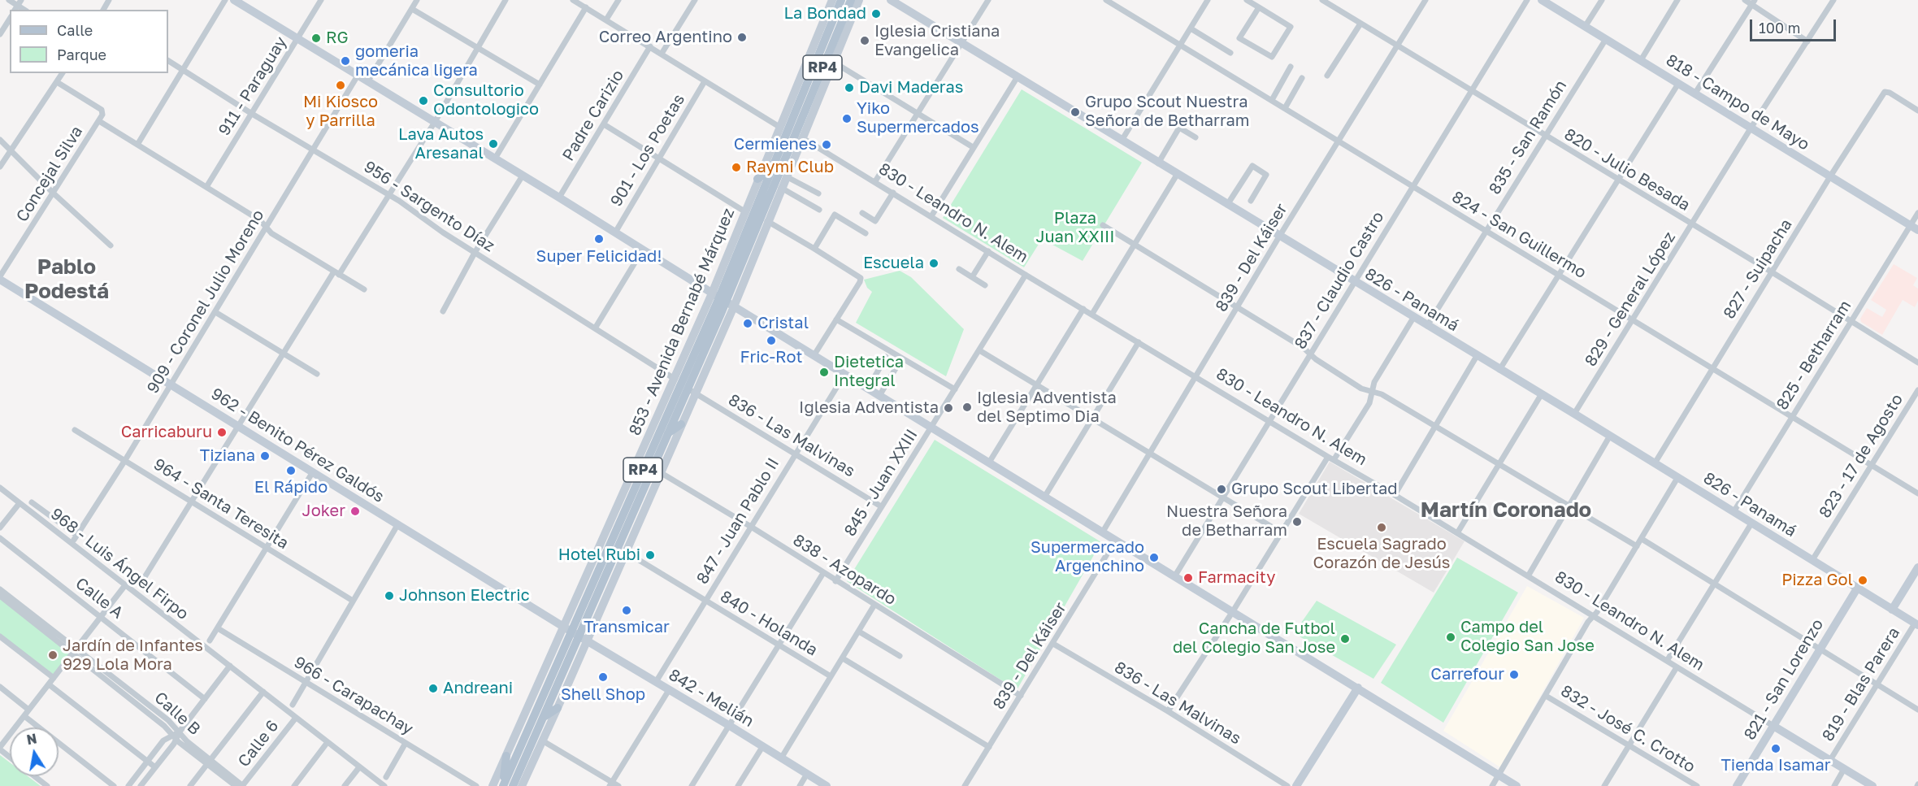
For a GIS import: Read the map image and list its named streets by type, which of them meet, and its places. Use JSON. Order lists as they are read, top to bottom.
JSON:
{
  "streets": {
    "main road": ["RP4", "853 - Avenida Bernabé Márquez"],
    "street": [
      "911 - Paraguay",
      "818 - Campo de Mayo",
      "Padre Carizio",
      "835 - San Ramón",
      "901 - Los Poetas",
      "820 - Julio Besada",
      "Concejal Silva",
      "956 - Sargento Díaz",
      "830 - Leandro N. Alem",
      "824 - San Guillermo",
      "839 - Del Káiser",
      "827 - Suipacha",
      "837 - Claudio Castro",
      "829 - General López",
      "826 - Panamá",
      "909 - Coronel Julio Moreno",
      "825 - Betharram",
      "836 - Las Malvinas",
      "962 - Benito Pérez Galdós",
      "823 - 17 de Agosto",
      "845 - Juan XXIII",
      "964 - Santa Teresita",
      "847 - Juan Pablo II",
      "968 - Luis Ángel Firpo",
      "838 - Azopardo",
      "Calle A",
      "840 - Holanda",
      "821 - San Lorenzo",
      "819 - Blas Parera",
      "966 - Carapachay",
      "842 - Melián",
      "Calle B",
      "832 - José C. Crotto",
      "Calle 6"
    ]
  },
  "crossings": [
    ["911 - Paraguay", "956 - Sargento Díaz"],
    ["818 - Campo de Mayo", "835 - San Ramón"],
    ["818 - Campo de Mayo", "827 - Suipacha"],
    ["818 - Campo de Mayo", "829 - General López"],
    ["818 - Campo de Mayo", "825 - Betharram"],
    ["835 - San Ramón", "820 - Julio Besada"],
    ["835 - San Ramón", "824 - San Guillermo"],
    ["835 - San Ramón", "826 - Panamá"],
    ["820 - Julio Besada", "839 - Del Káiser"],
    ["820 - Julio Besada", "827 - Suipacha"],
    ["820 - Julio Besada", "837 - Claudio Castro"],
    ["820 - Julio Besada", "829 - General López"],
    ["820 - Julio Besada", "825 - Betharram"],
    ["Concejal Silva", "962 - Benito Pérez Galdós"],
    ["956 - Sargento Díaz", "909 - Coronel Julio Moreno"],
    ["956 - Sargento Díaz", "853 - Avenida Bernabé Márquez"],
    ["830 - Leandro N. Alem", "839 - Del Káiser"],
    ["830 - Leandro N. Alem", "837 - Claudio Castro"],
    ["830 - Leandro N. Alem", "853 - Avenida Bernabé Márquez"],
    ["830 - Leandro N. Alem", "845 - Juan XXIII"],
    ["830 - Leandro N. Alem", "821 - San Lorenzo"],
    ["830 - Leandro N. Alem", "819 - Blas Parera"],
    ["824 - San Guillermo", "839 - Del Káiser"],
    ["824 - San Guillermo", "827 - Suipacha"],
    ["824 - San Guillermo", "837 - Claudio Castro"],
    ["824 - San Guillermo", "829 - General López"],
    ["824 - San Guillermo", "825 - Betharram"],
    ["824 - San Guillermo", "823 - 17 de Agosto"],
    ["839 - Del Káiser", "826 - Panamá"],
    ["839 - Del Káiser", "836 - Las Malvinas"],
    ["839 - Del Káiser", "838 - Azopardo"],
    ["827 - Suipacha", "826 - Panamá"],
    ["837 - Claudio Castro", "826 - Panamá"],
    ["829 - General López", "826 - Panamá"],
    ["826 - Panamá", "825 - Betharram"],
    ["826 - Panamá", "823 - 17 de Agosto"],
    ["826 - Panamá", "821 - San Lorenzo"],
    ["826 - Panamá", "819 - Blas Parera"],
    ["909 - Coronel Julio Moreno", "962 - Benito Pérez Galdós"],
    ["909 - Coronel Julio Moreno", "964 - Santa Teresita"],
    ["853 - Avenida Bernabé Márquez", "836 - Las Malvinas"],
    ["853 - Avenida Bernabé Márquez", "962 - Benito Pérez Galdós"],
    ["853 - Avenida Bernabé Márquez", "838 - Azopardo"],
    ["853 - Avenida Bernabé Márquez", "840 - Holanda"],
    ["853 - Avenida Bernabé Márquez", "842 - Melián"],
    ["836 - Las Malvinas", "845 - Juan XXIII"],
    ["836 - Las Malvinas", "847 - Juan Pablo II"],
    ["962 - Benito Pérez Galdós", "842 - Melián"],
    ["845 - Juan XXIII", "838 - Azopardo"],
    ["847 - Juan Pablo II", "838 - Azopardo"],
    ["847 - Juan Pablo II", "840 - Holanda"],
    ["847 - Juan Pablo II", "842 - Melián"],
    ["968 - Luis Ángel Firpo", "Calle 6"],
    ["Calle B", "Calle 6"]
  ],
  "districts": ["Pablo Podestá", "Martín Coronado"],
  "parks": ["Plaza Juan XXIII"],
  "places": [
    "La Bondad",
    "Correo Argentino",
    "RG",
    "Iglesia Cristiana Evangelica",
    "gomeria mecánica ligera",
    "Mi Kiosco y Parrilla",
    "Davi Maderas",
    "Consultorio Odontologico",
    "Grupo Scout Nuestra Señora de Betharram",
    "Yiko Supermercados",
    "Lava Autos Aresanal",
    "Cermienes",
    "Raymi Club",
    "Super Felicidad!",
    "Escuela",
    "Cristal",
    "Fric-Rot",
    "Dietetica Integral",
    "Iglesia Adventista del Septimo Dia",
    "Iglesia Adventista",
    "Carricaburu",
    "Tiziana",
    "El Rápido",
    "Grupo Scout Libertad",
    "Joker",
    "Nuestra Señora de Betharram",
    "Escuela Sagrado Corazón de Jesús",
    "Hotel Rubi",
    "Supermercado Argenchino",
    "Farmacity",
    "Pizza Gol",
    "Johnson Electric",
    "Transmicar",
    "Campo del Colegio San Jose",
    "Cancha de Futbol del Colegio San Jose",
    "Jardín de Infantes 929 Lola Mora",
    "Carrefour",
    "Shell Shop",
    "Andreani",
    "Tienda Isamar"
  ],
  "legend": ["Calle", "Parque"],
  "scale_bar": "100 m",
  "north": "top"
}
